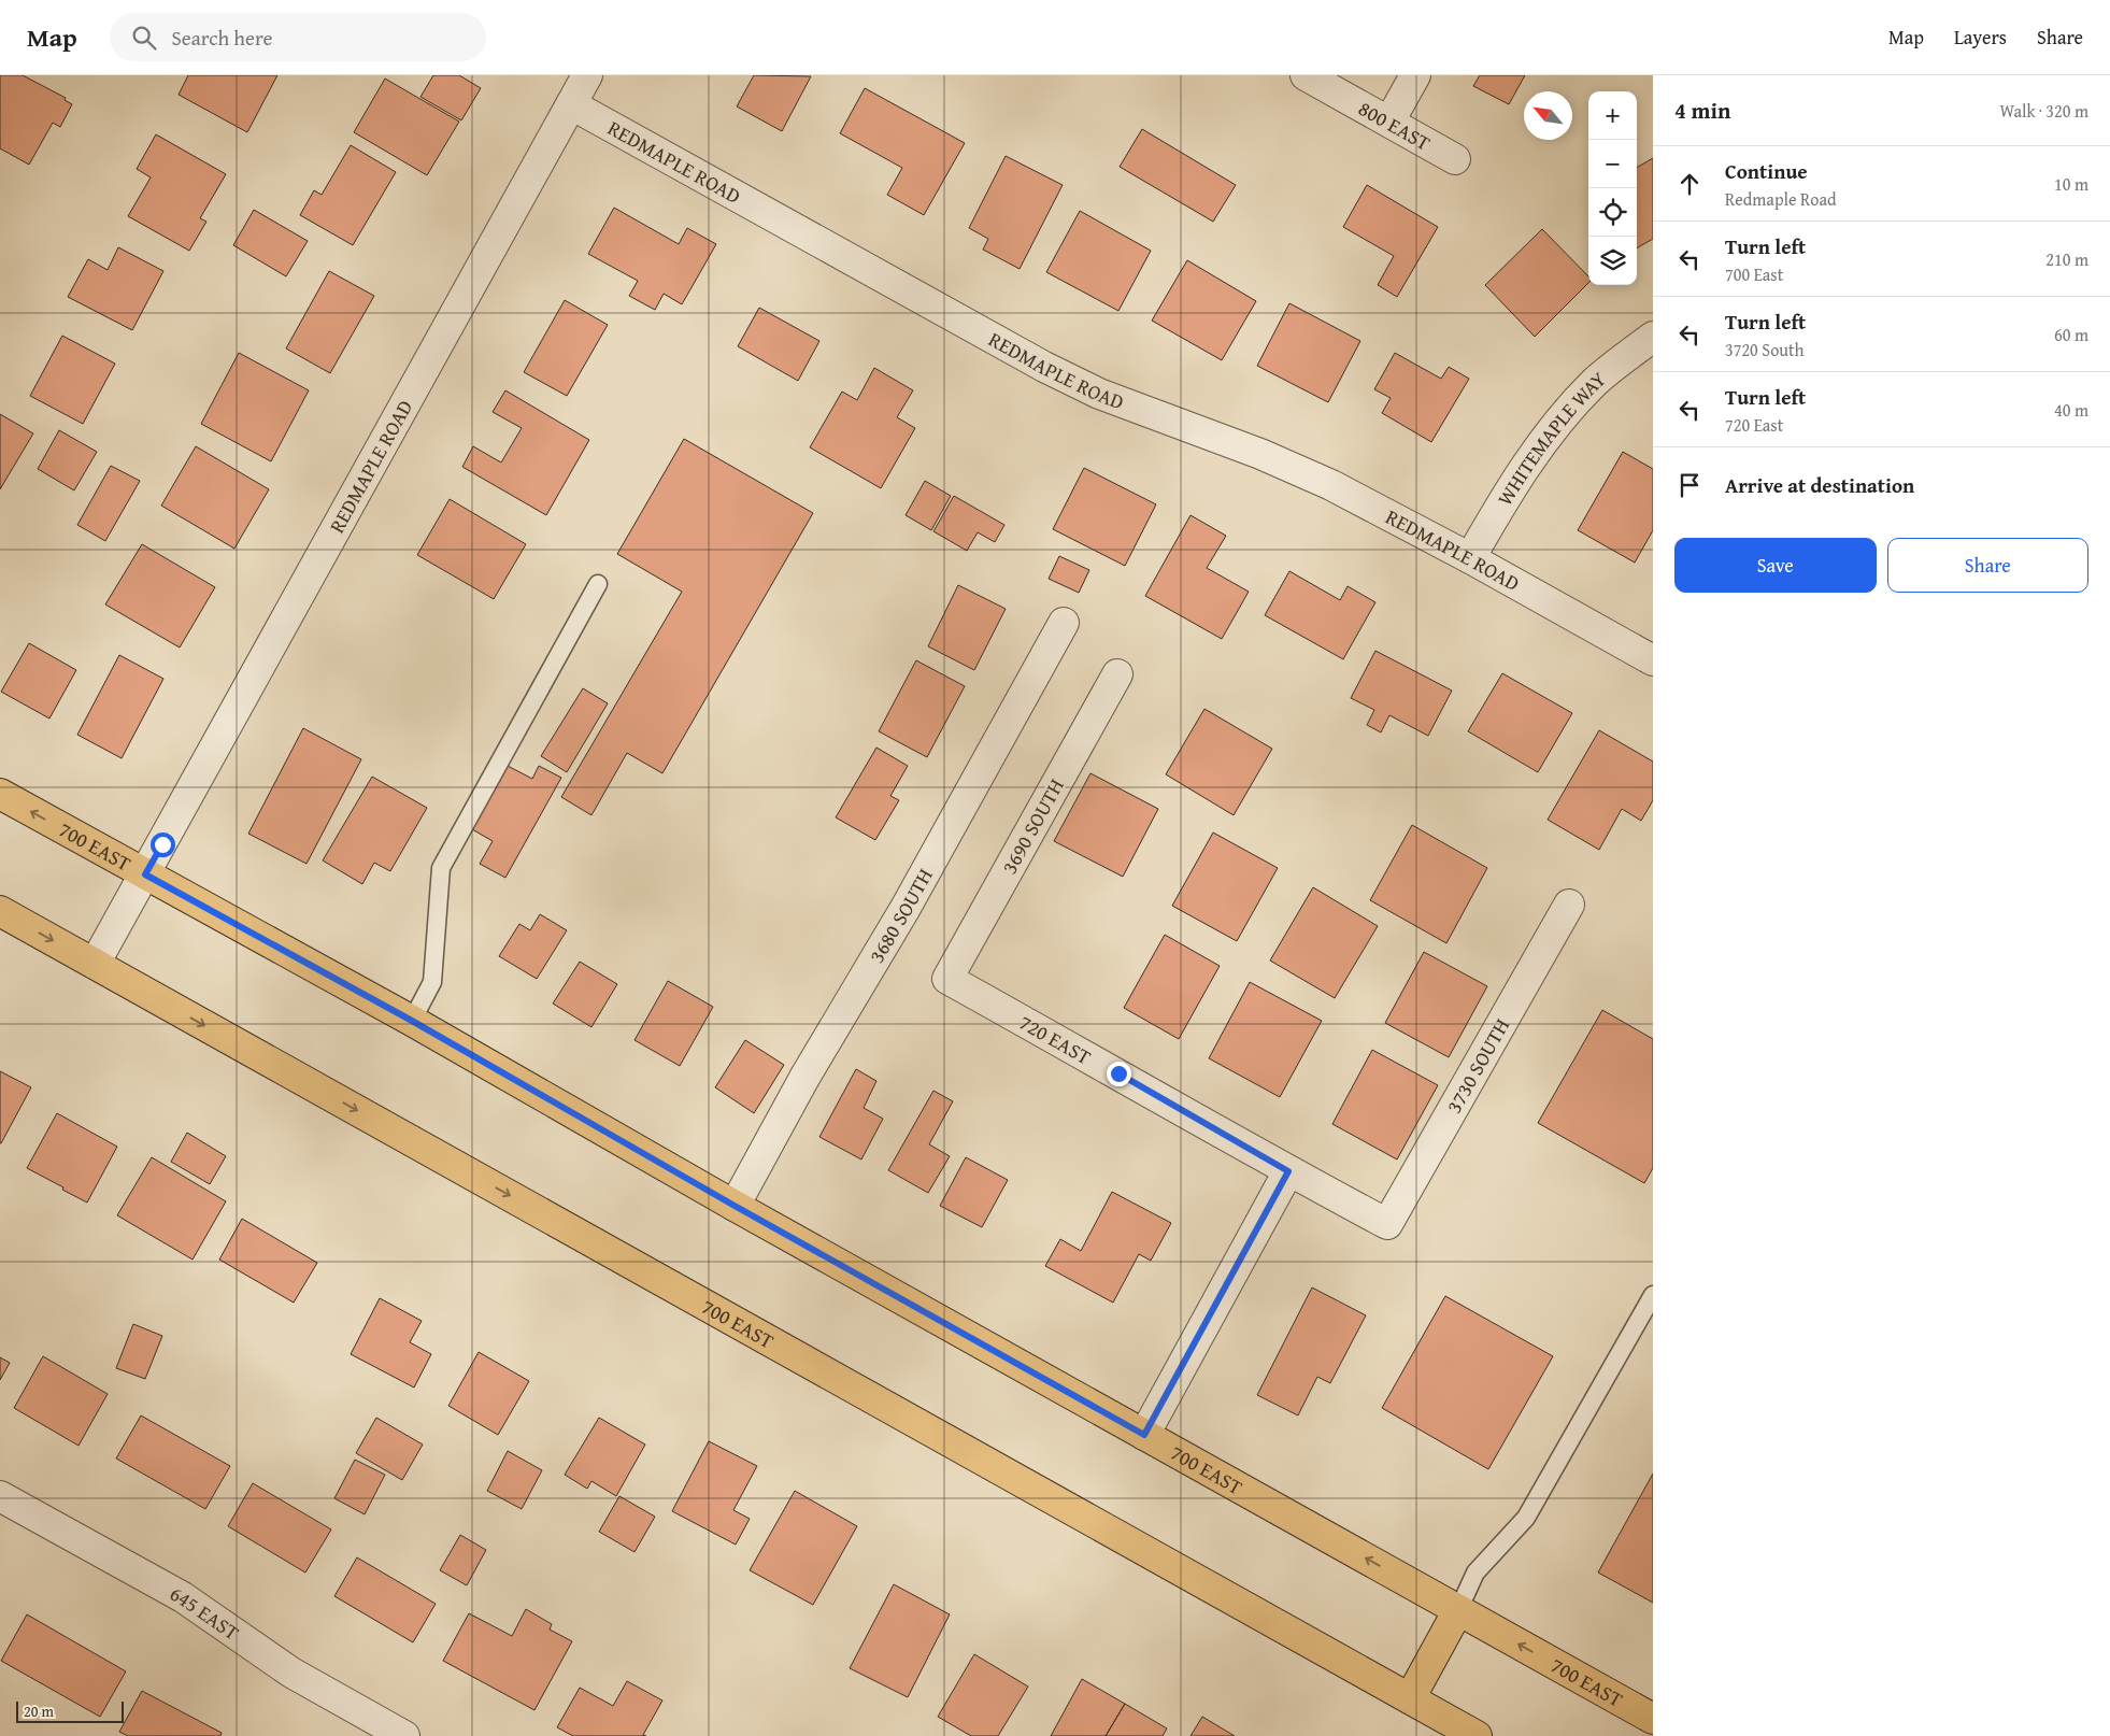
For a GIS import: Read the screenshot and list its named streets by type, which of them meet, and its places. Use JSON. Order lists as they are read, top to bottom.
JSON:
{
  "streets": {
    "main road": ["700 EAST"],
    "street": [
      "800 EAST",
      "REDMAPLE ROAD",
      "WHITEMAPLE WAY",
      "3690 SOUTH",
      "3680 SOUTH",
      "720 EAST",
      "3730 SOUTH",
      "645 EAST"
    ]
  },
  "crossings": [
    ["REDMAPLE ROAD", "WHITEMAPLE WAY"],
    ["REDMAPLE ROAD", "700 EAST"],
    ["3690 SOUTH", "720 EAST"],
    ["700 EAST", "3680 SOUTH"],
    ["720 EAST", "3730 SOUTH"]
  ],
  "scale_bar": "20 m",
  "north": "top left",
  "page": {
    "header": "Map",
    "search": "Search here",
    "nav": ["Map", "Layers", "Share"],
    "heading": ["4 min", "Walk · 320 m"],
    "map_buttons": ["+", "−"],
    "list": [
      ["Continue", "Redmaple Road", "10 m"],
      ["Turn left", "700 East", "210 m"],
      ["Turn left", "3720 South", "60 m"],
      ["Turn left", "720 East", "40 m"],
      "Arrive at destination"
    ],
    "buttons": ["Save", "Share"],
    "scale": "20 m"
  }
}
